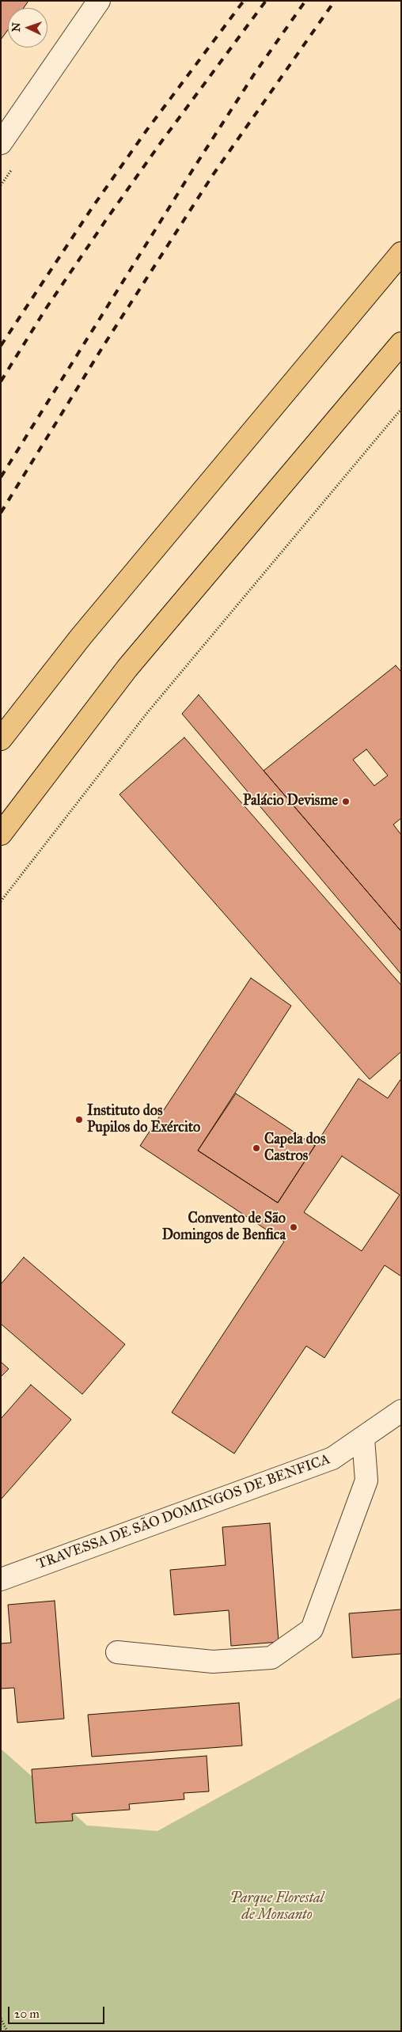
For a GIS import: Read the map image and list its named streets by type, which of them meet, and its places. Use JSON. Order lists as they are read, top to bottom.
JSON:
{
  "streets": {
    "street": ["TRAVESSA DE SÃO DOMINGOS DE BENFICA"]
  },
  "parks": ["Parque Florestal de Monsanto"],
  "places": [
    "Palácio Devisme",
    "Instituto dos Pupilos do Exército",
    "Capela dos Castros",
    "Convento de São Domingos de Benfica"
  ],
  "scale_bar": "20 m",
  "north": "left"
}
